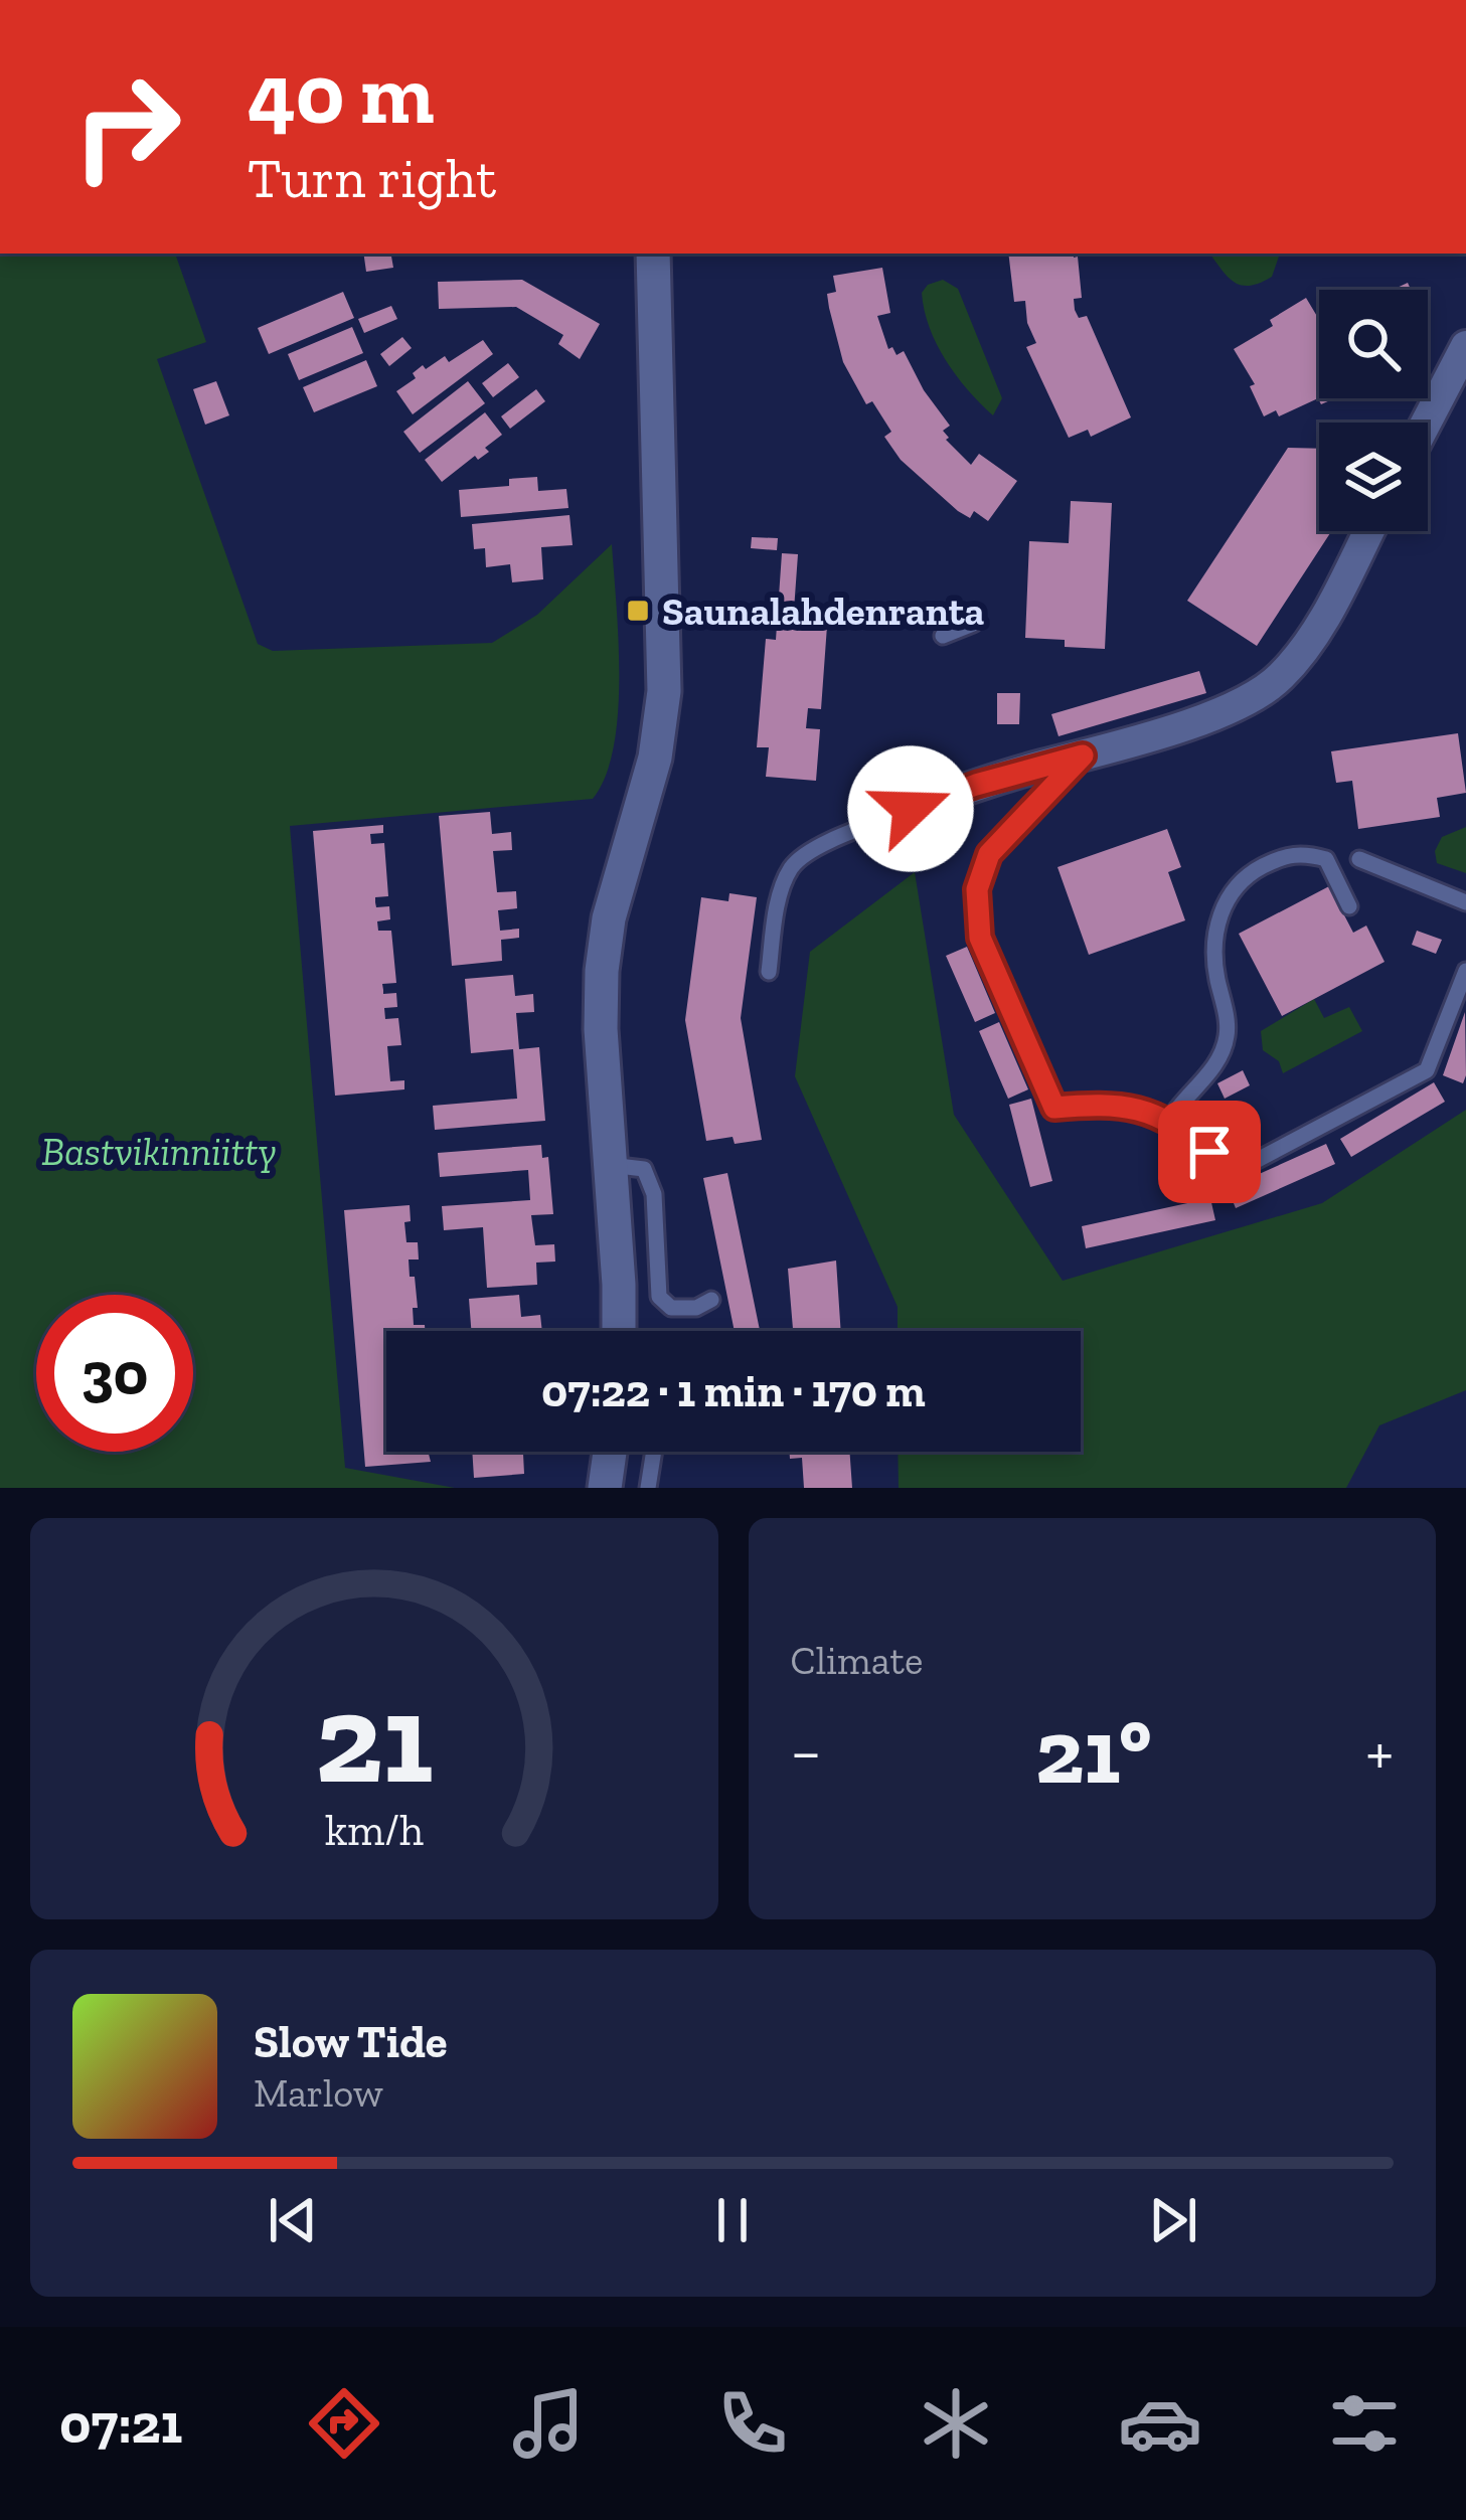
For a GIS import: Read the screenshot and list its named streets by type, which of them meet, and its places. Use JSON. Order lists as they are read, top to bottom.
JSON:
{
  "parks": ["Bastvikinniitty"],
  "places": {
    "transit": ["Saunalahdenranta"]
  },
  "page": {
    "turn": ["40 m", "Turn right"],
    "limit": "30",
    "trip": "07:22 · 1 min · 170 m",
    "tile": "Climate",
    "heat": ["−", "21°", "+"],
    "song": ["Slow Tide", "Marlow"],
    "tabs": "07:21",
    "gauge": ["21", "km/h"]
  }
}
